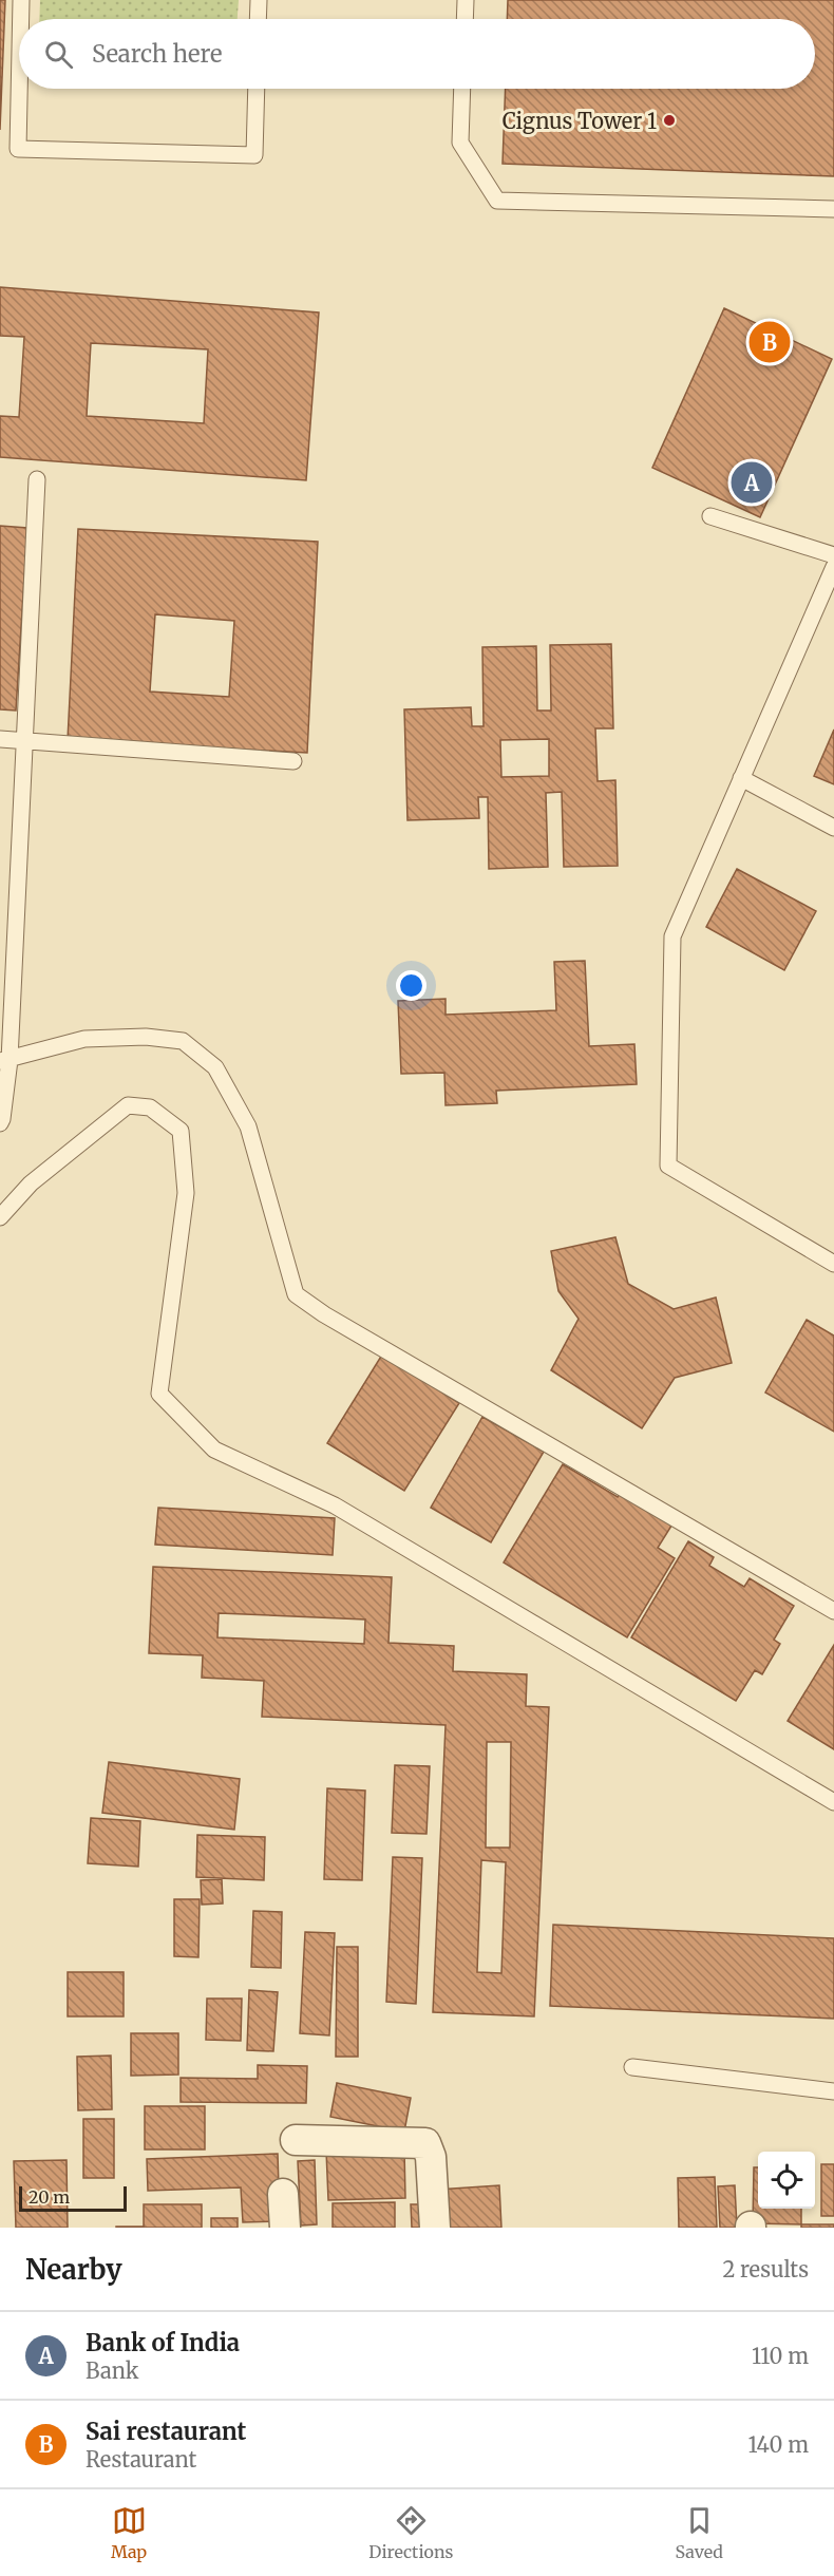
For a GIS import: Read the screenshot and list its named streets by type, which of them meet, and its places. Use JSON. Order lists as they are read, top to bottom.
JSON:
{
  "places": ["Cignus Tower 1"],
  "scale_bar": "20 m",
  "page": {
    "search": "Search here",
    "pins": ["B", "A"],
    "scale": "20 m",
    "heading": ["Nearby", "2 results"],
    "list": [
      {
        "mark": "A",
        "name": "Bank of India",
        "note": "Bank",
        "value": "110 m"
      },
      {
        "mark": "B",
        "name": "Sai restaurant",
        "note": "Restaurant",
        "value": "140 m"
      }
    ],
    "nav": ["Map", "Directions", "Saved"]
  }
}
